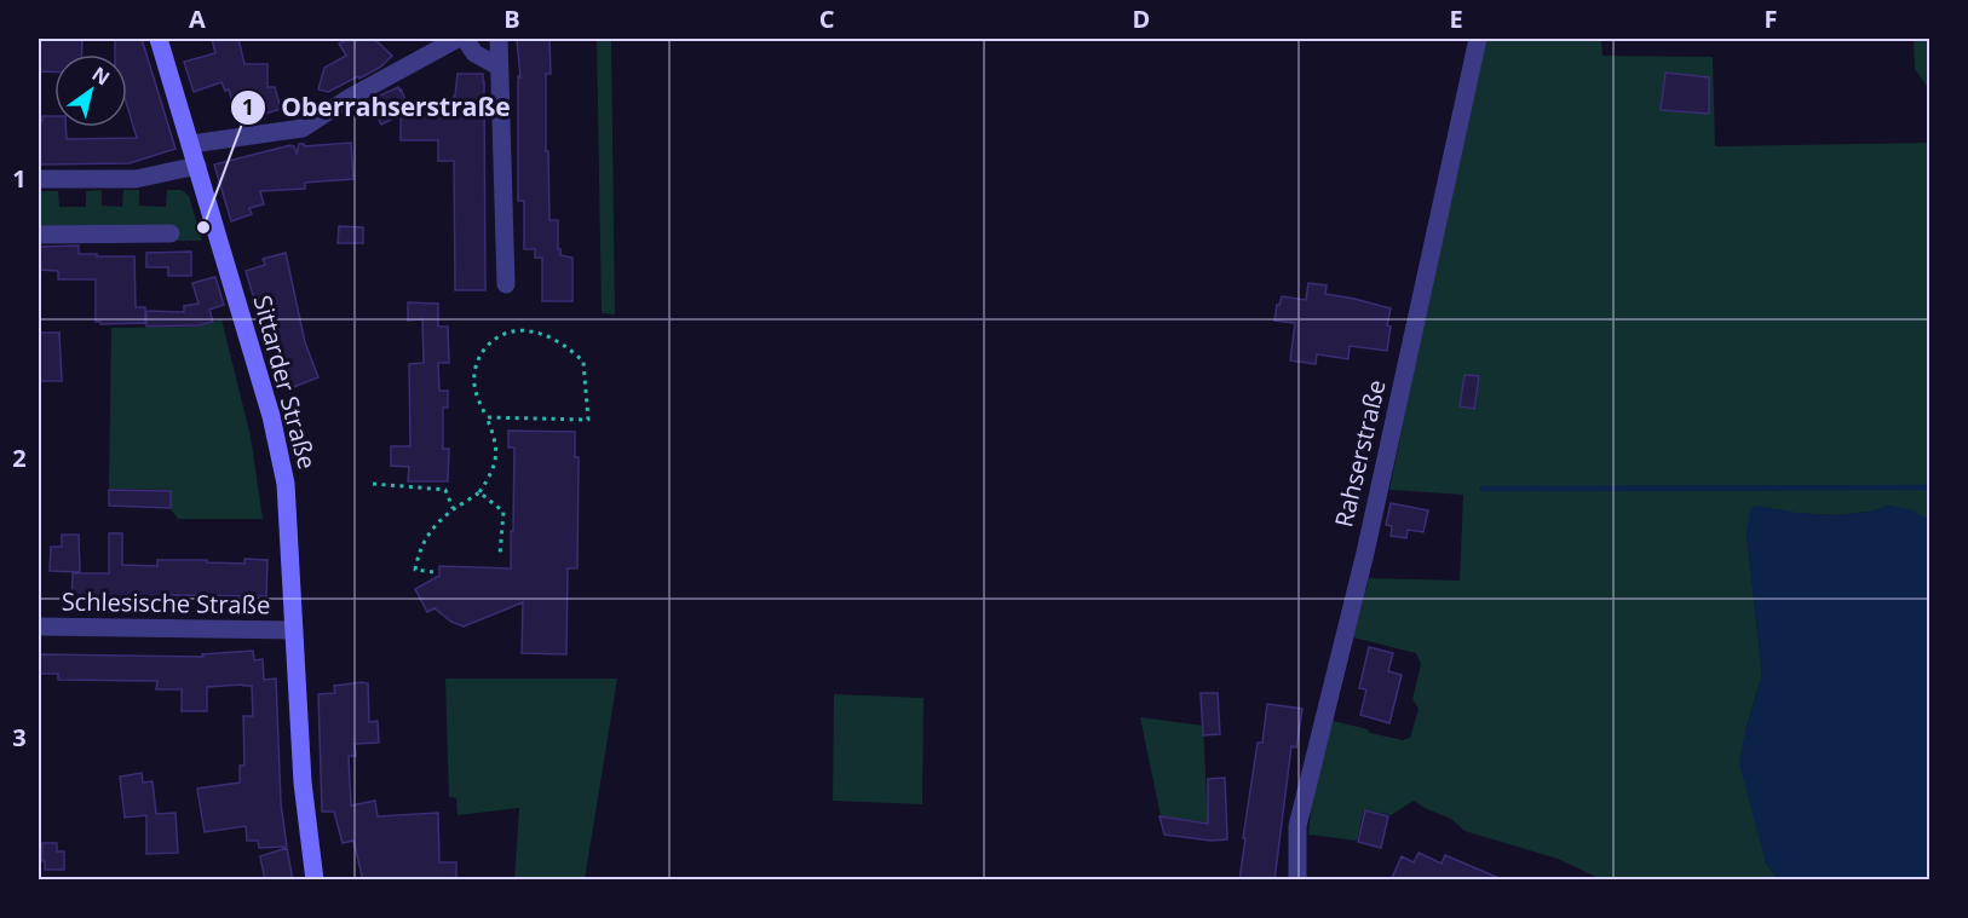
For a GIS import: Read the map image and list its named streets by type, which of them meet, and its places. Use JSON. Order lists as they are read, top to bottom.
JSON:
{
  "streets": {
    "street": ["Sittarder Straße", "Rahserstraße", "Schlesische Straße"]
  },
  "crossings": [
    ["Sittarder Straße", "Schlesische Straße"]
  ],
  "places": ["Oberrahserstraße"],
  "north": "top right",
  "grid": {
    "columns": [
      "A",
      "B",
      "C",
      "D",
      "E",
      "F"
    ],
    "rows": ["1", "2", "3"]
  }
}
